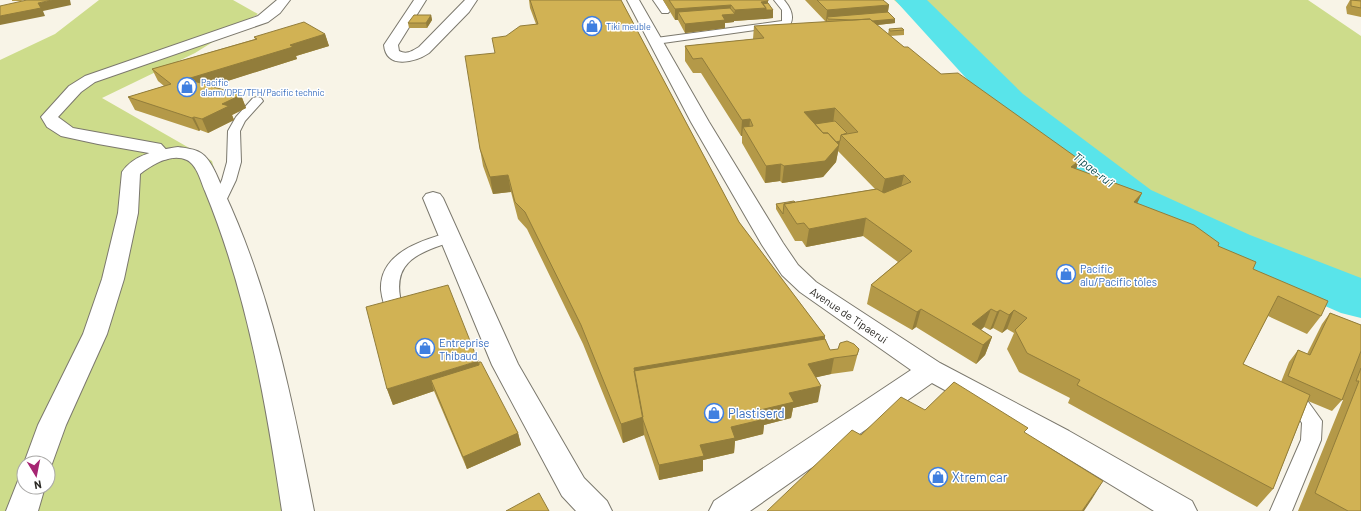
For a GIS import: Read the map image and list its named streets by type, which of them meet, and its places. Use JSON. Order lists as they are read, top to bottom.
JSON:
{
  "streets": {
    "street": ["Avenue de Tipaerui"]
  },
  "water": ["Tipae-ru’i"],
  "places": {
    "shop": [
      "Tiki meuble",
      "Pacific alarm/DPE/TFH/Pacific technic",
      "Pacific alu/Pacific tôles",
      "Entreprise Thibaud",
      "Plastiserd",
      "Xtrem car"
    ]
  },
  "north": "bottom"
}
